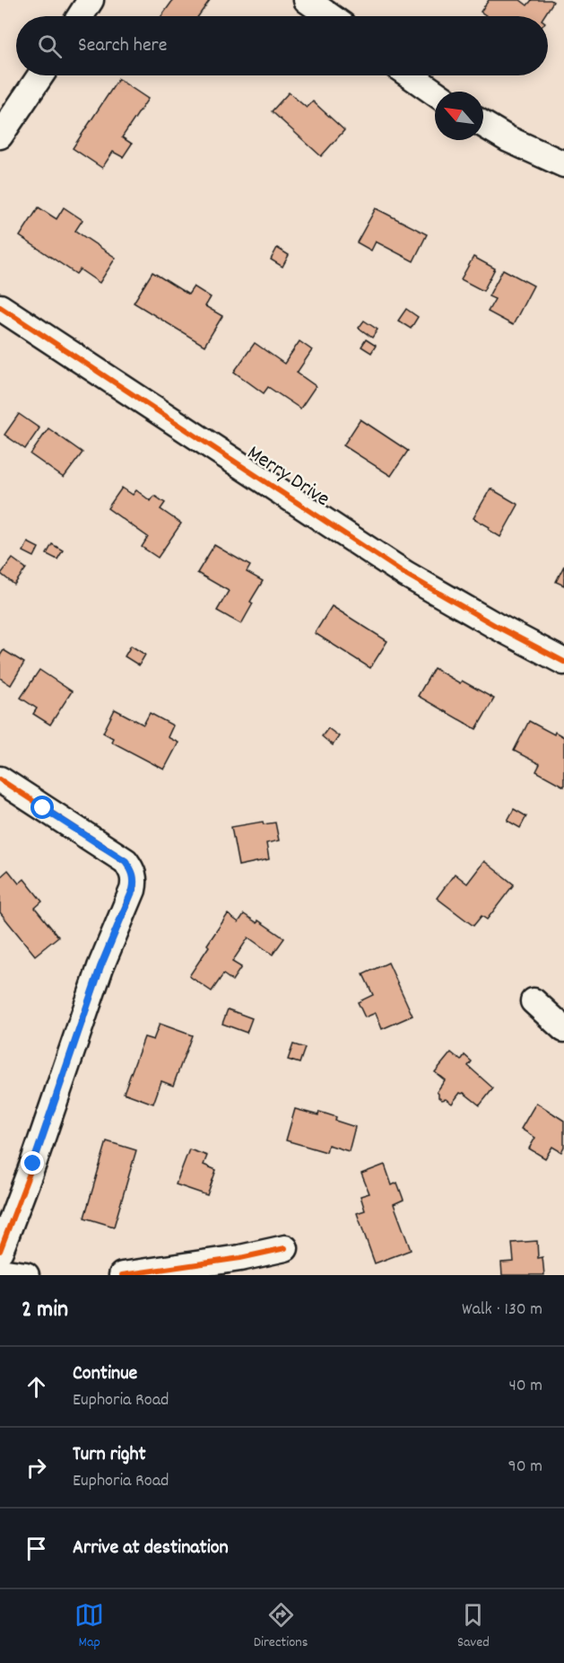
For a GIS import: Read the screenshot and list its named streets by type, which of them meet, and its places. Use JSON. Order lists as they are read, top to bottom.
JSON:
{
  "streets": {
    "street": ["Merry Drive"]
  },
  "north": "top left",
  "page": {
    "search": "Search here",
    "heading": ["2 min", "Walk · 130 m"],
    "list": [
      ["Continue", "Euphoria Road", "40 m"],
      ["Turn right", "Euphoria Road", "90 m"],
      "Arrive at destination"
    ],
    "nav": ["Map", "Directions", "Saved"]
  }
}
